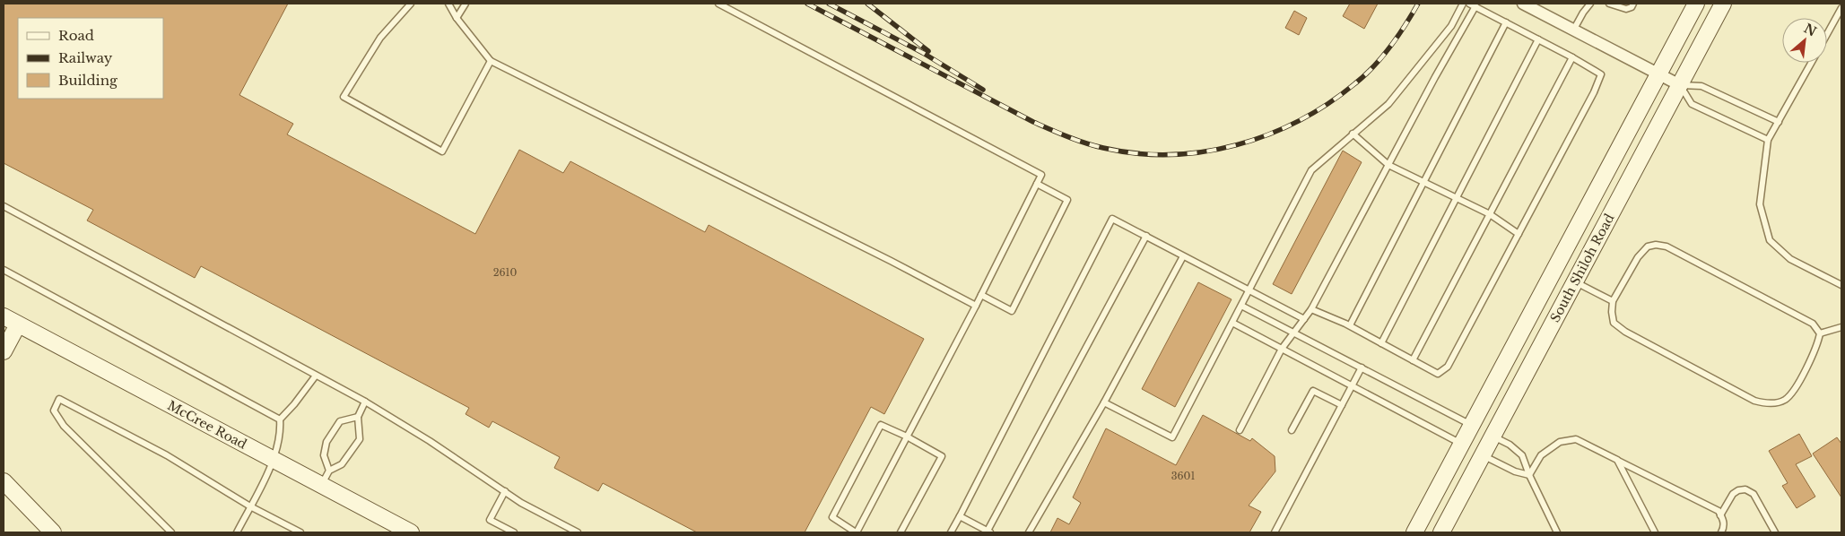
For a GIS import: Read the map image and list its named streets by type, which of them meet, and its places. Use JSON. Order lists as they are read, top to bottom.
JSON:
{
  "streets": {
    "main road": ["South Shiloh Road", "McCree Road"]
  },
  "house_numbers": ["2610", "3601"],
  "legend": ["Road", "Railway", "Building"],
  "north": "top right"
}
